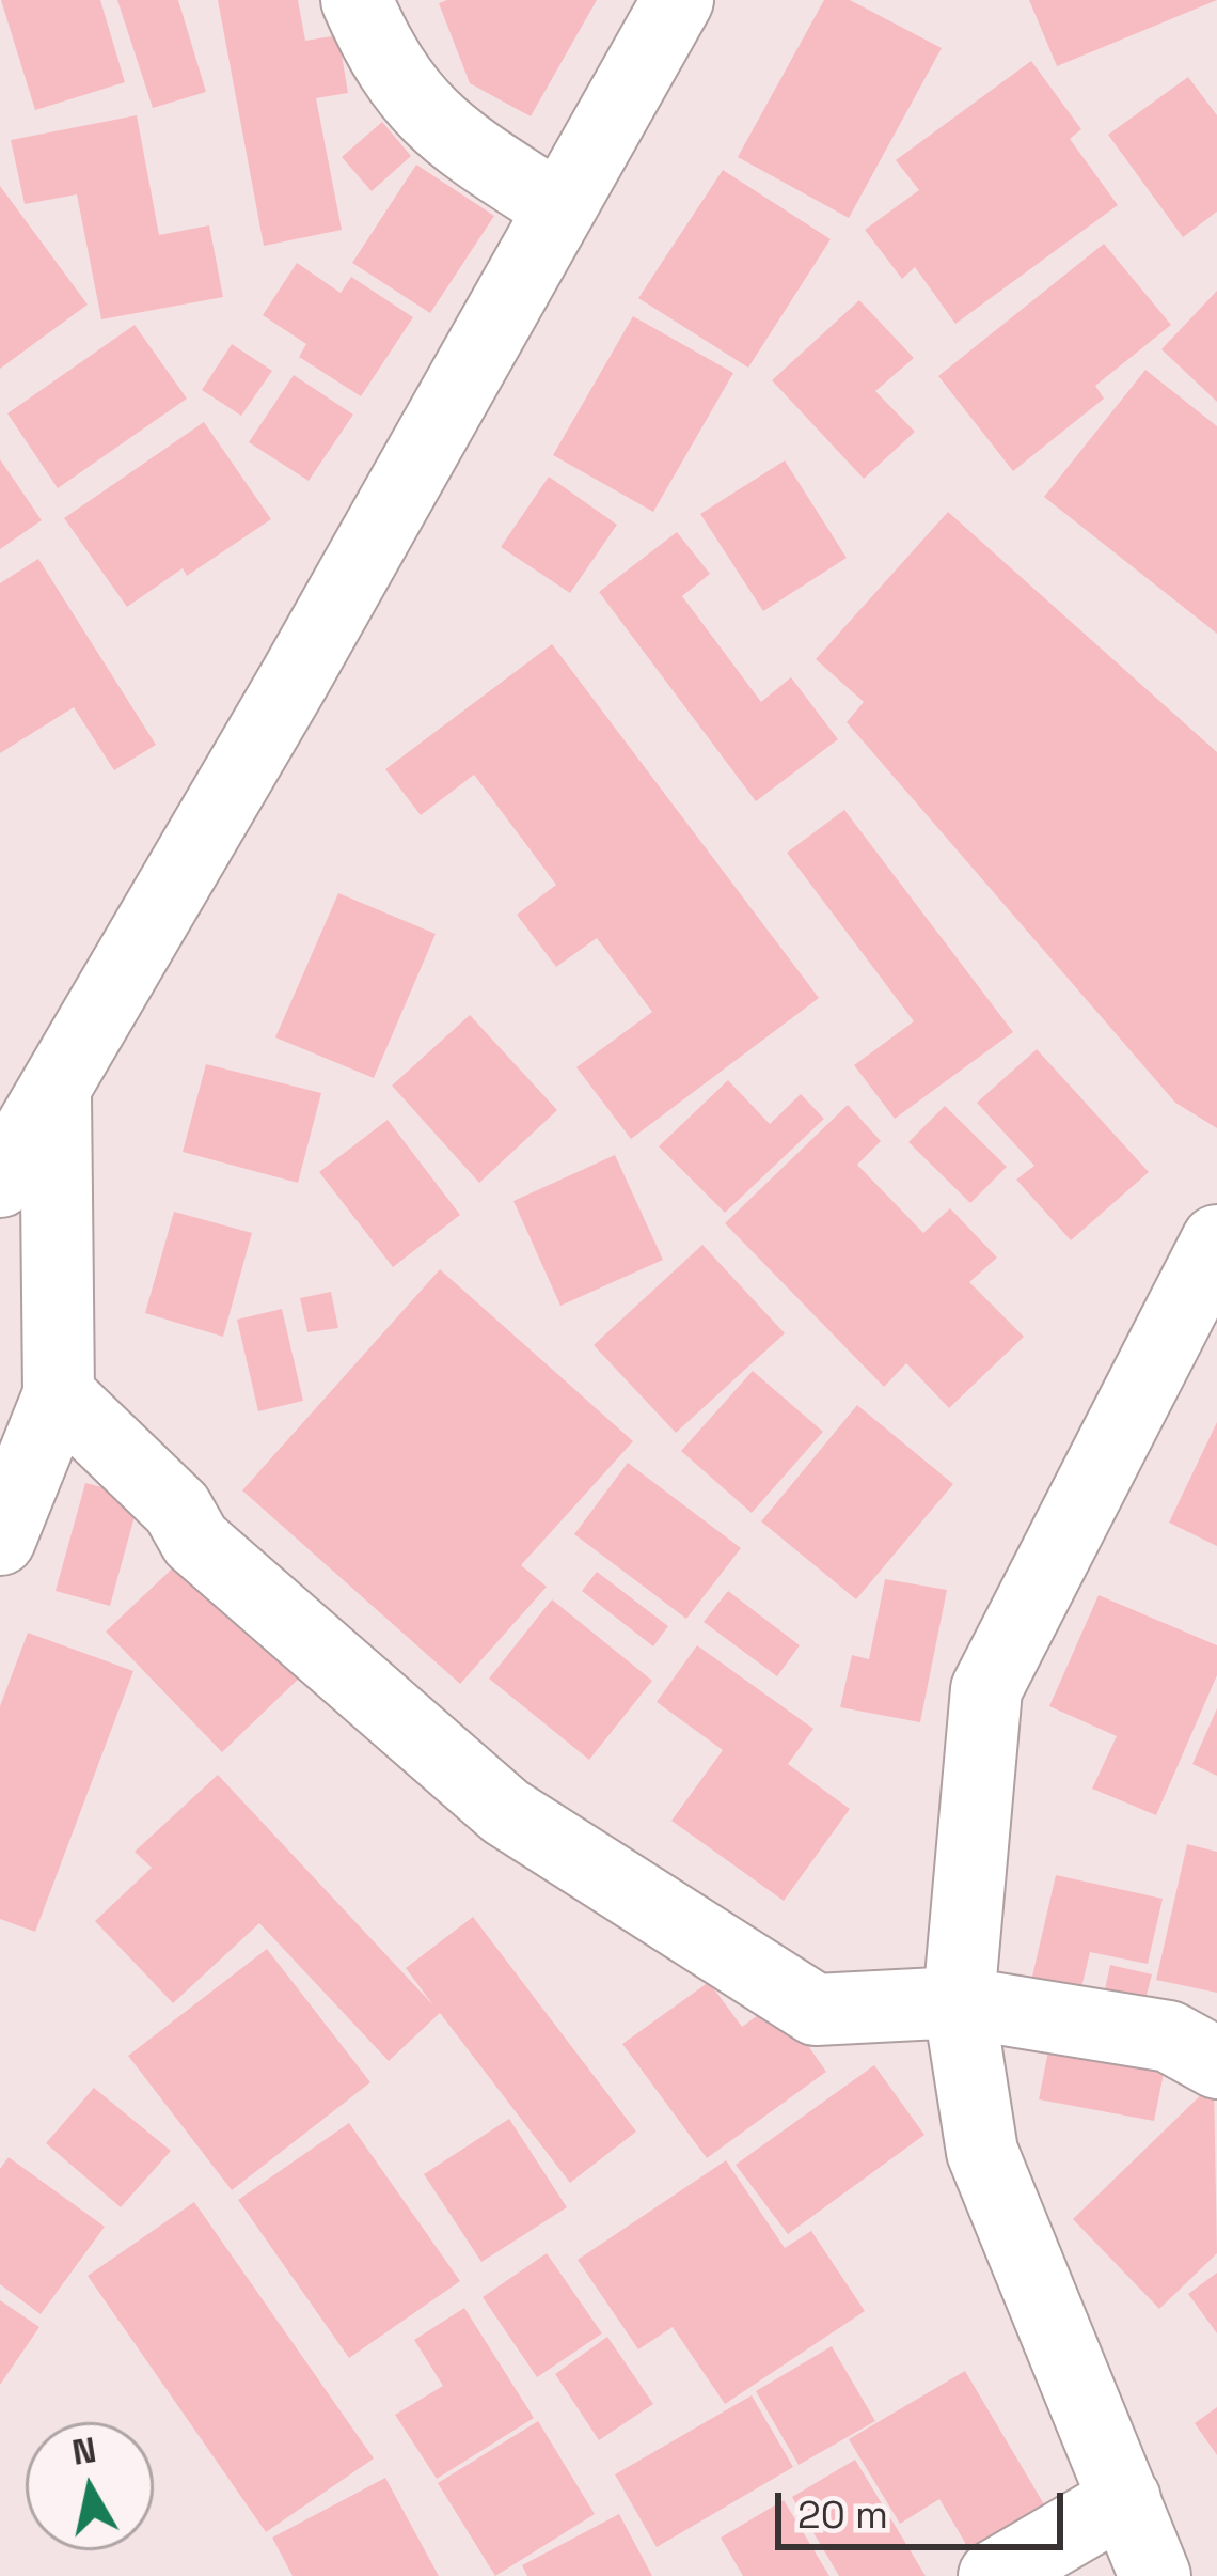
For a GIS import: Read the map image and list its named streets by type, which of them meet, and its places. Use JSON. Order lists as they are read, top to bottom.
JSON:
{
  "scale_bar": "20 m",
  "north": "top"
}
